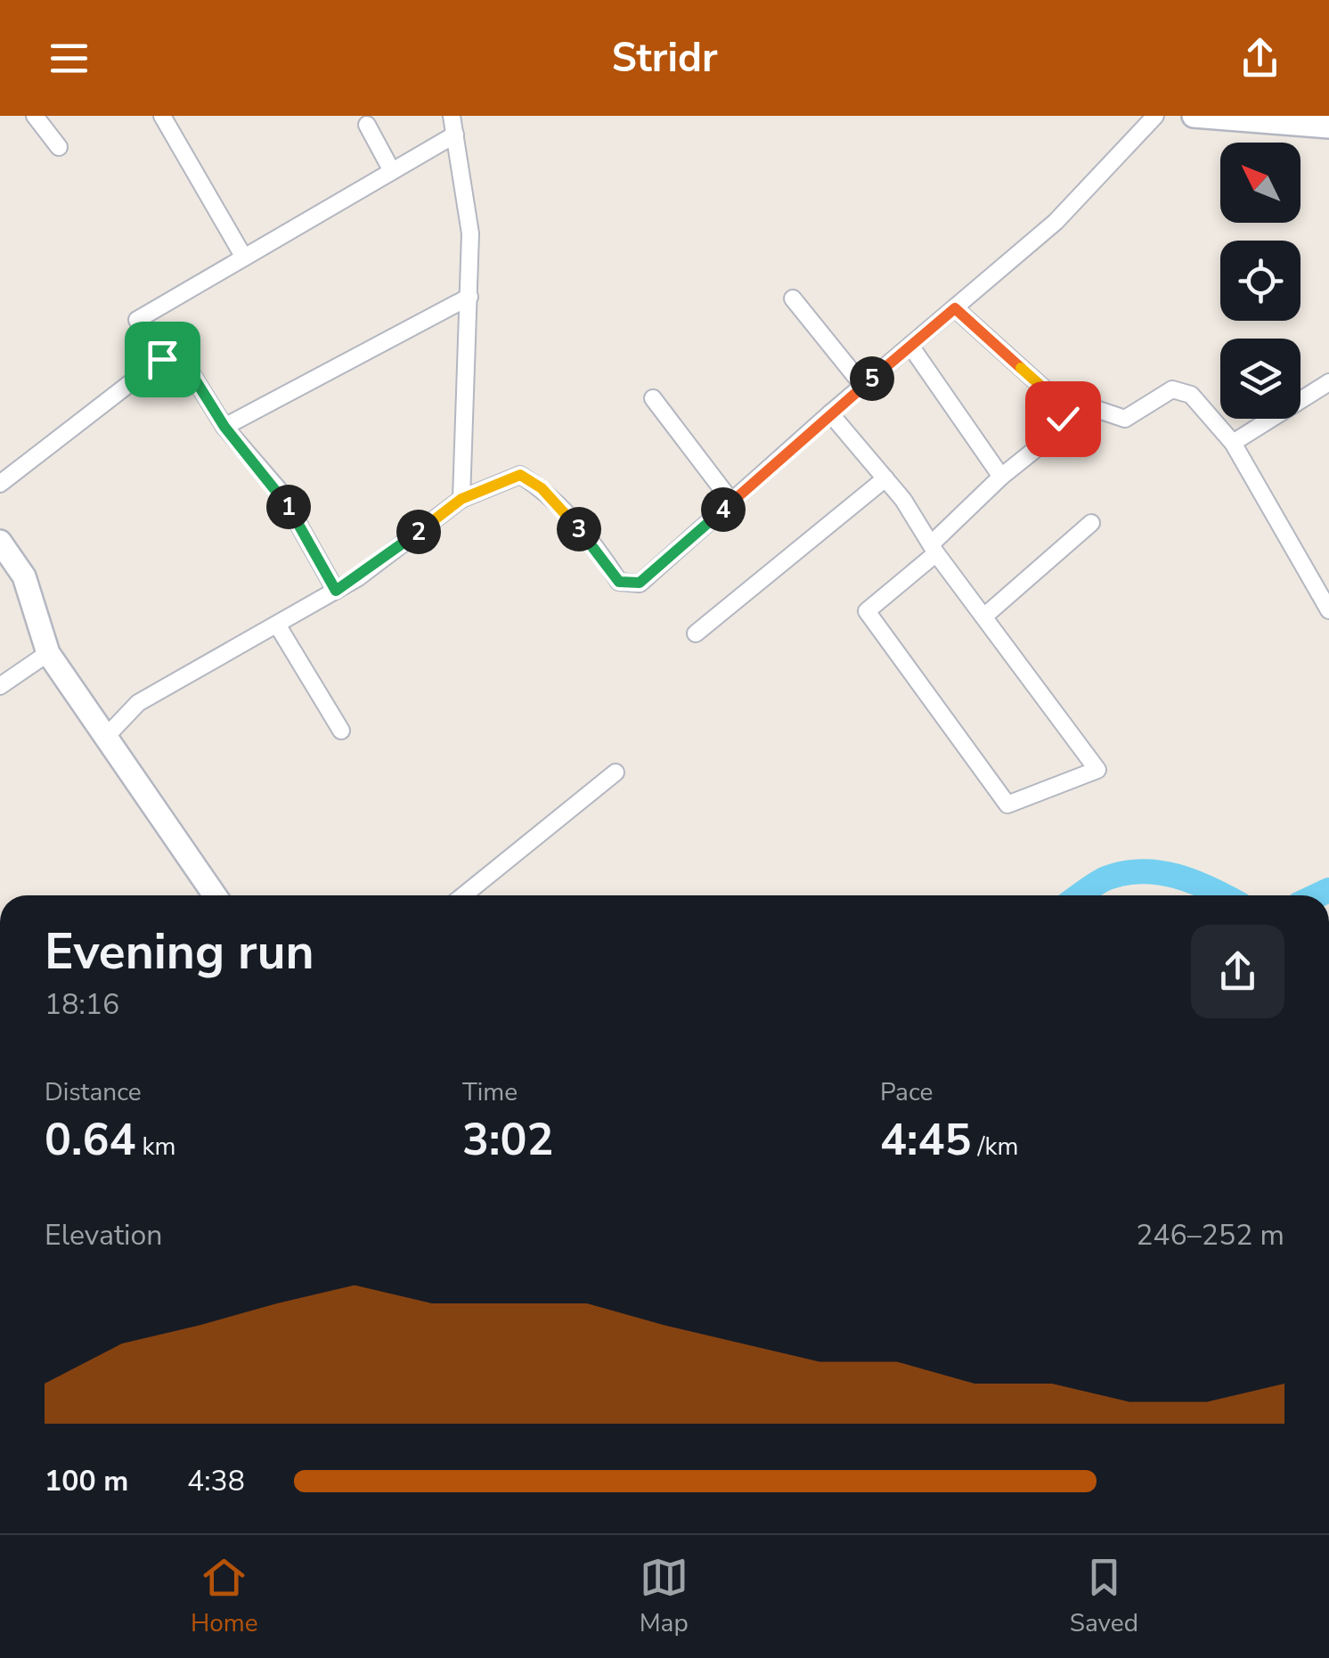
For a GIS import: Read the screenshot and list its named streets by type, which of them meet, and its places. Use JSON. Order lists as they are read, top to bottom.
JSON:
{
  "north": "top left",
  "page": {
    "header": "Stridr",
    "pins": [
      "5",
      "1",
      "4",
      "3",
      "2"
    ],
    "heading": ["Evening run", "18:16"],
    "stats": [
      ["Distance", "0.64 km"],
      ["Time", "3:02"],
      ["Pace", "4:45 /km"]
    ],
    "chart": ["Elevation", "246–252 m"],
    "list": [
      {
        "name": "100 m",
        "note": "4:38"
      }
    ],
    "tabs": ["Home", "Map", "Saved"]
  }
}
